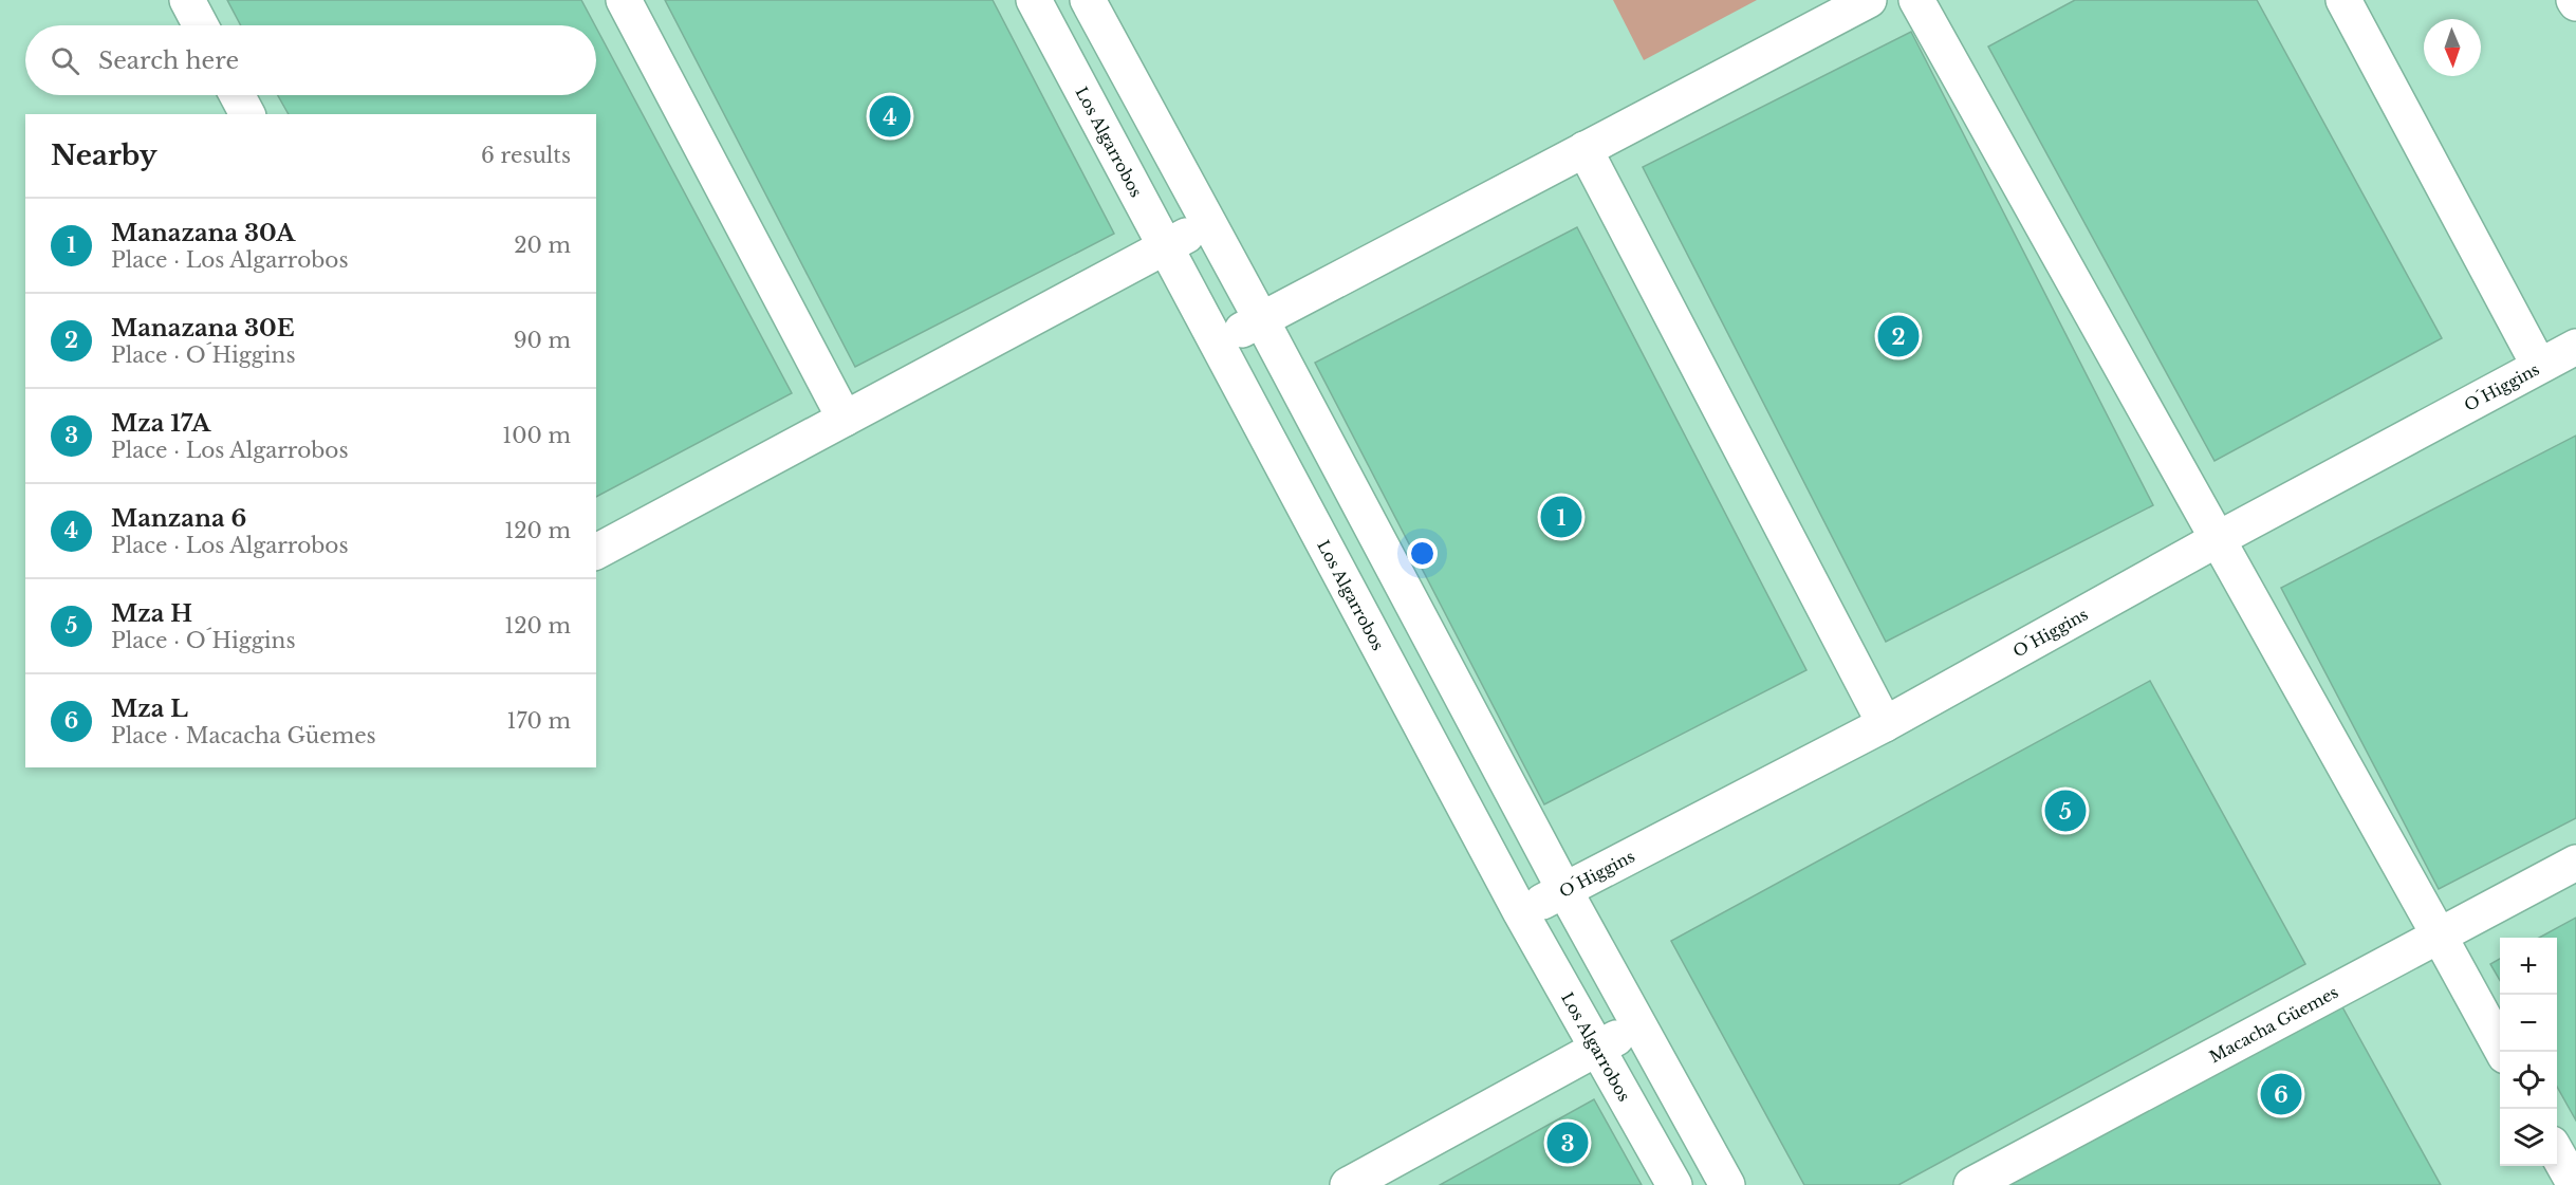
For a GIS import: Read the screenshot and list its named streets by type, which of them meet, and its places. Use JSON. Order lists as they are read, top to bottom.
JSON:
{
  "streets": {
    "street": ["Los Algarrobos", "O´Higgins", "Macacha Güemes"]
  },
  "crossings": [
    ["Los Algarrobos", "O´Higgins"]
  ],
  "north": "bottom",
  "page": {
    "search": "Search here",
    "pins": [
      "4",
      "2",
      "1",
      "5",
      "6",
      "3"
    ],
    "heading": ["Nearby", "6 results"],
    "list": [
      {
        "mark": "1",
        "name": "Manazana 30A",
        "note": "Place · Los Algarrobos",
        "value": "20 m"
      },
      {
        "mark": "2",
        "name": "Manazana 30E",
        "note": "Place · O´Higgins",
        "value": "90 m"
      },
      {
        "mark": "3",
        "name": "Mza 17A",
        "note": "Place · Los Algarrobos",
        "value": "100 m"
      },
      {
        "mark": "4",
        "name": "Manzana 6",
        "note": "Place · Los Algarrobos",
        "value": "120 m"
      },
      {
        "mark": "5",
        "name": "Mza H",
        "note": "Place · O´Higgins",
        "value": "120 m"
      },
      {
        "mark": "6",
        "name": "Mza L",
        "note": "Place · Macacha Güemes",
        "value": "170 m"
      }
    ],
    "map_buttons": ["+", "−"]
  }
}
